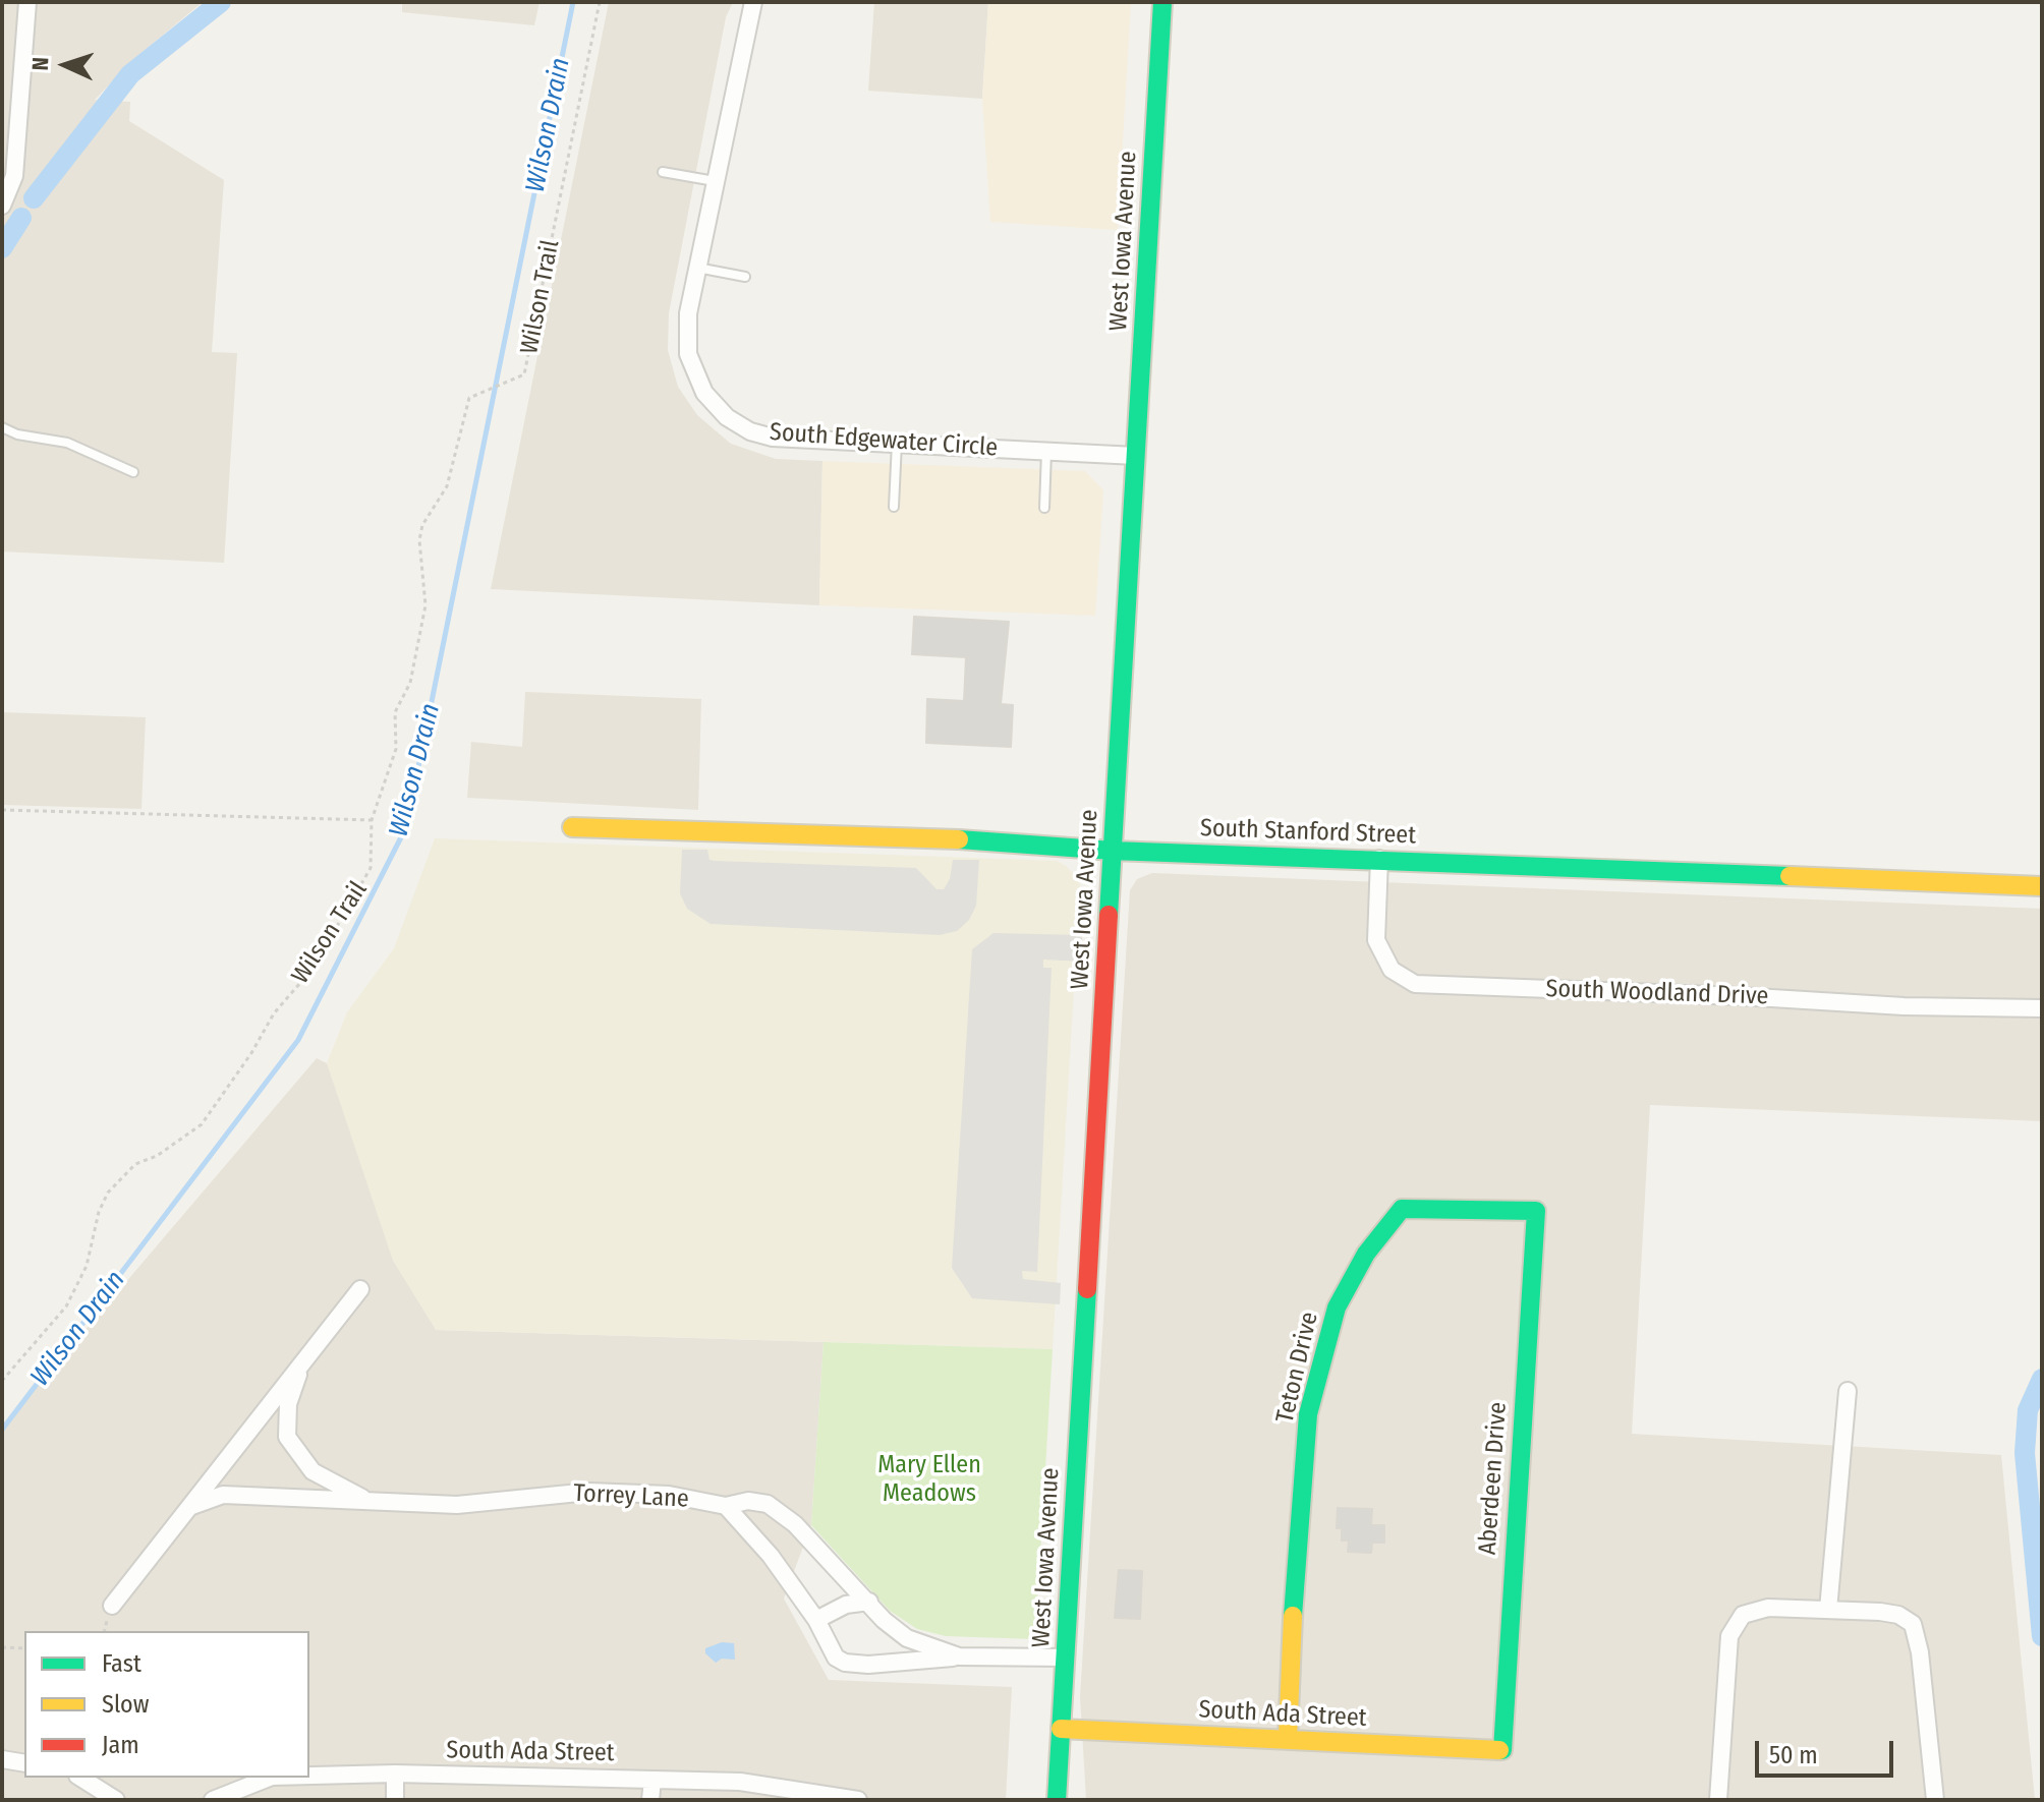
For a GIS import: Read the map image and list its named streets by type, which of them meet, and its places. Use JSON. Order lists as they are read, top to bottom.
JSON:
{
  "streets": {
    "street": [
      "West Iowa Avenue",
      "South Edgewater Circle",
      "South Stanford Street",
      "South Woodland Drive",
      "Teton Drive",
      "Aberdeen Drive",
      "Torrey Lane",
      "South Ada Street"
    ],
    "path": ["Wilson Trail"]
  },
  "crossings": [
    ["West Iowa Avenue", "South Edgewater Circle"],
    ["West Iowa Avenue", "South Stanford Street"],
    ["West Iowa Avenue", "Torrey Lane"],
    ["West Iowa Avenue", "South Ada Street"],
    ["South Stanford Street", "South Woodland Drive"],
    ["Teton Drive", "Aberdeen Drive"],
    ["Teton Drive", "South Ada Street"],
    ["Aberdeen Drive", "South Ada Street"]
  ],
  "water": ["Wilson Drain"],
  "parks": ["Mary Ellen Meadows"],
  "legend": ["Fast", "Slow", "Jam"],
  "scale_bar": "50 m",
  "north": "left"
}
